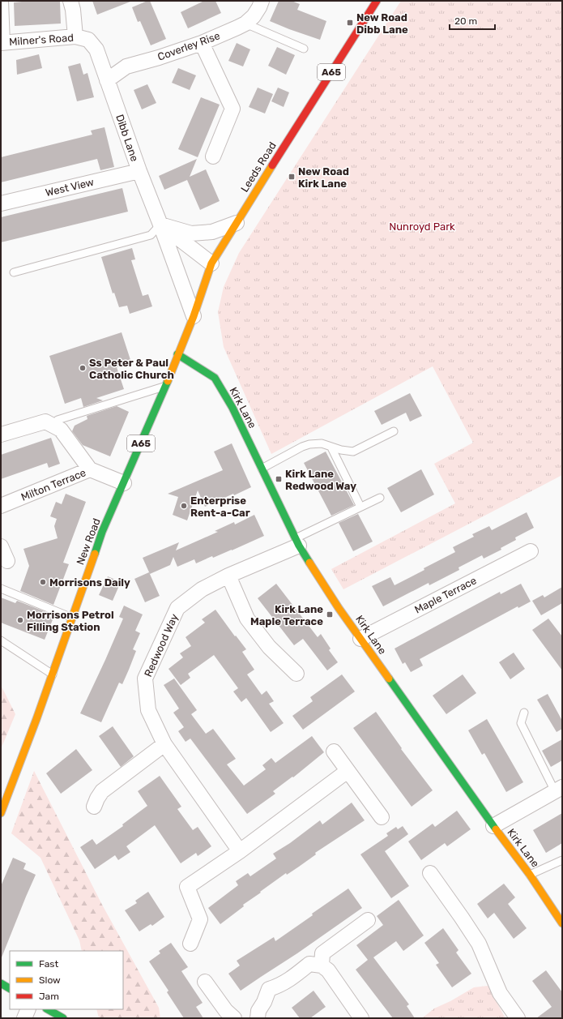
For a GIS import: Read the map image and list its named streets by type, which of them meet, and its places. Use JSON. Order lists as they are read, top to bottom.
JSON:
{
  "streets": {
    "main road": [
      "A65",
      "Leeds Road",
      "Kirk Lane",
      "New Road"
    ],
    "street": [
      "Milner's Road",
      "Coverley Rise",
      "Dibb Lane",
      "West View",
      "Milton Terrace",
      "Maple Terrace",
      "Redwood Way"
    ]
  },
  "crossings": [
    ["Milner's Road", "Dibb Lane"],
    ["Coverley Rise", "Dibb Lane"],
    ["Dibb Lane", "Leeds Road"],
    ["Dibb Lane", "West View"],
    ["Leeds Road", "Kirk Lane"],
    ["Leeds Road", "New Road"],
    ["Kirk Lane", "New Road"],
    ["Kirk Lane", "Maple Terrace"],
    ["Kirk Lane", "Redwood Way"],
    ["Milton Terrace", "New Road"]
  ],
  "parks": ["Nunroyd Park"],
  "places": {
    "transit": [
      "New Road Dibb Lane",
      "New Road Kirk Lane",
      "Kirk Lane Redwood Way",
      "Kirk Lane Maple Terrace"
    ],
    "other": [
      "Ss Peter & Paul Catholic Church",
      "Enterprise Rent-a-Car",
      "Morrisons Daily",
      "Morrisons Petrol Filling Station"
    ]
  },
  "legend": ["Fast", "Slow", "Jam"],
  "scale_bar": "20 m"
}
